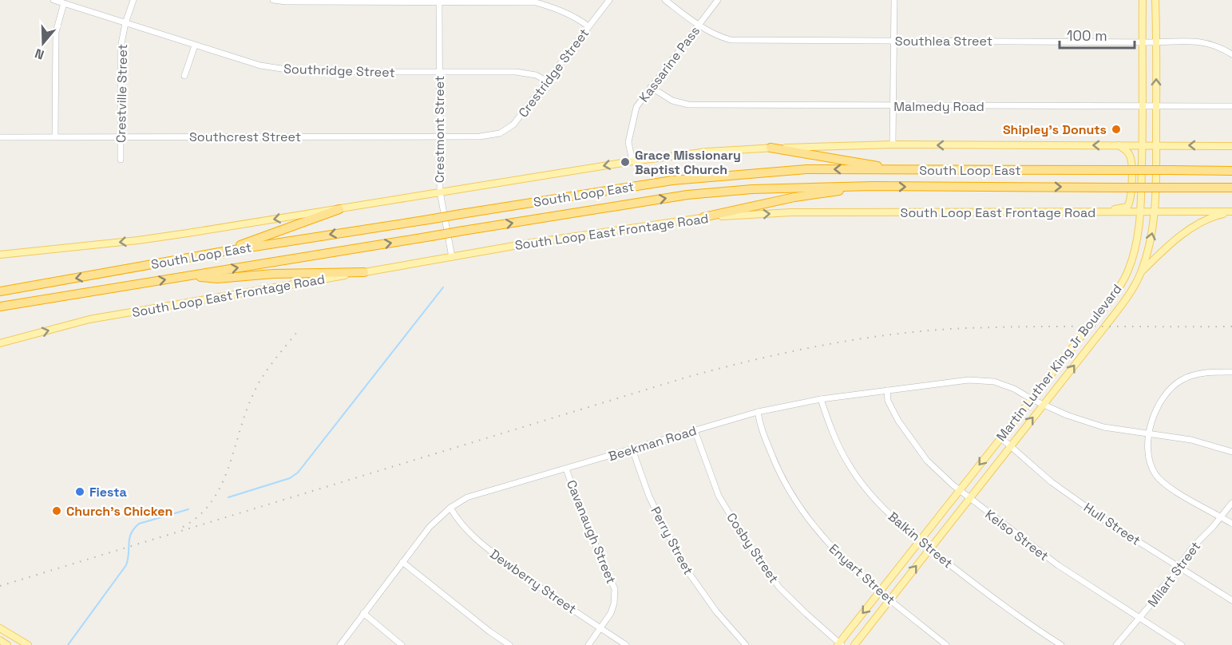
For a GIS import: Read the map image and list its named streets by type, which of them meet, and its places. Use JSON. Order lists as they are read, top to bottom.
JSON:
{
  "streets": {
    "highway": ["South Loop East"],
    "main road": ["South Loop East Frontage Road", "Martin Luther King Jr Boulevard"],
    "street": [
      "Southlea Street",
      "Kassarine Pass",
      "Southridge Street",
      "Crestridge Street",
      "Crestville Street",
      "Malmedy Road",
      "Crestmont Street",
      "Southcrest Street",
      "Beekman Road",
      "Hull Street",
      "Cavanaugh Street",
      "Kelso Street",
      "Balkin Street",
      "Perry Street",
      "Cosby Street",
      "Enyart Street",
      "Milart Street",
      "Dewberry Street"
    ]
  },
  "crossings": [
    ["Southlea Street", "Kassarine Pass"],
    ["Southlea Street", "Martin Luther King Jr Boulevard"],
    ["Kassarine Pass", "Malmedy Road"],
    ["Southridge Street", "Crestridge Street"],
    ["Southridge Street", "Crestville Street"],
    ["Southridge Street", "Crestmont Street"],
    ["Crestridge Street", "Southcrest Street"],
    ["Crestville Street", "Southcrest Street"],
    ["Malmedy Road", "Martin Luther King Jr Boulevard"],
    ["Crestmont Street", "Southcrest Street"],
    ["Crestmont Street", "South Loop East Frontage Road"],
    ["South Loop East Frontage Road", "Martin Luther King Jr Boulevard"],
    ["Martin Luther King Jr Boulevard", "Beekman Road"],
    ["Martin Luther King Jr Boulevard", "Hull Street"],
    ["Martin Luther King Jr Boulevard", "Kelso Street"],
    ["Martin Luther King Jr Boulevard", "Balkin Street"],
    ["Martin Luther King Jr Boulevard", "Cosby Street"],
    ["Martin Luther King Jr Boulevard", "Enyart Street"],
    ["Beekman Road", "Cavanaugh Street"],
    ["Beekman Road", "Kelso Street"],
    ["Beekman Road", "Balkin Street"],
    ["Beekman Road", "Perry Street"],
    ["Beekman Road", "Cosby Street"],
    ["Beekman Road", "Enyart Street"],
    ["Beekman Road", "Dewberry Street"],
    ["Hull Street", "Milart Street"],
    ["Cavanaugh Street", "Dewberry Street"],
    ["Kelso Street", "Milart Street"]
  ],
  "one_way": ["South Loop East Frontage Road"],
  "places": [
    "Shipley's Donuts",
    "Grace Missionary Baptist Church",
    "Fiesta",
    "Church's Chicken"
  ],
  "scale_bar": "100 m",
  "north": "bottom"
}
